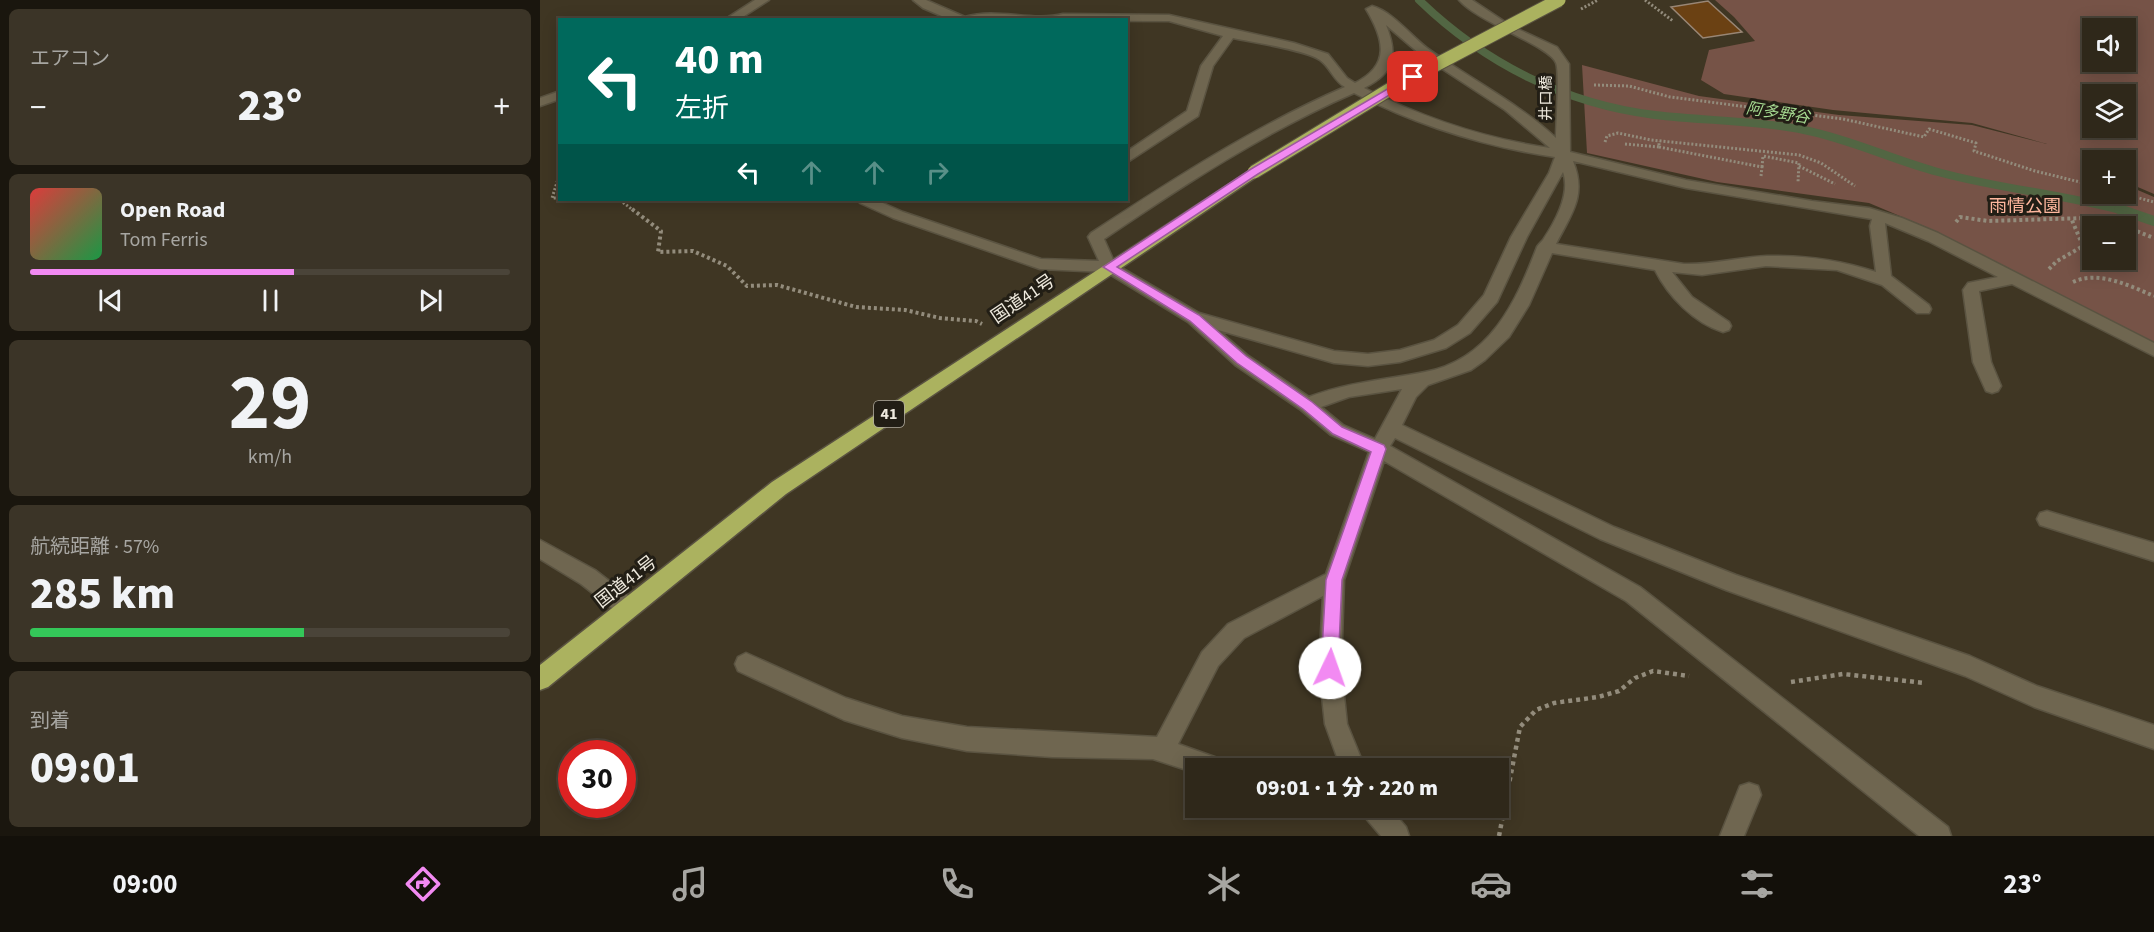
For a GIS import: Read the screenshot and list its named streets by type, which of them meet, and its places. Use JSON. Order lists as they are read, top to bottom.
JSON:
{
  "streets": {
    "highway": ["国道41号", "41"],
    "street": ["井口橋"]
  },
  "water": ["阿多野谷"],
  "parks": ["雨情公園"],
  "page": {
    "tile": [
      "エアコン",
      ["29", "km/h"],
      ["航続距離 · 57%", "285 km"],
      ["到着", "09:01"]
    ],
    "map_buttons": ["+", "−"],
    "turn": ["40 m", "左折"],
    "heat": ["−", "23°", "+"],
    "song": ["Open Road", "Tom Ferris"],
    "limit": "30",
    "trip": "09:01 · 1 分 · 220 m",
    "tabs": ["09:00", "23°"]
  }
}
